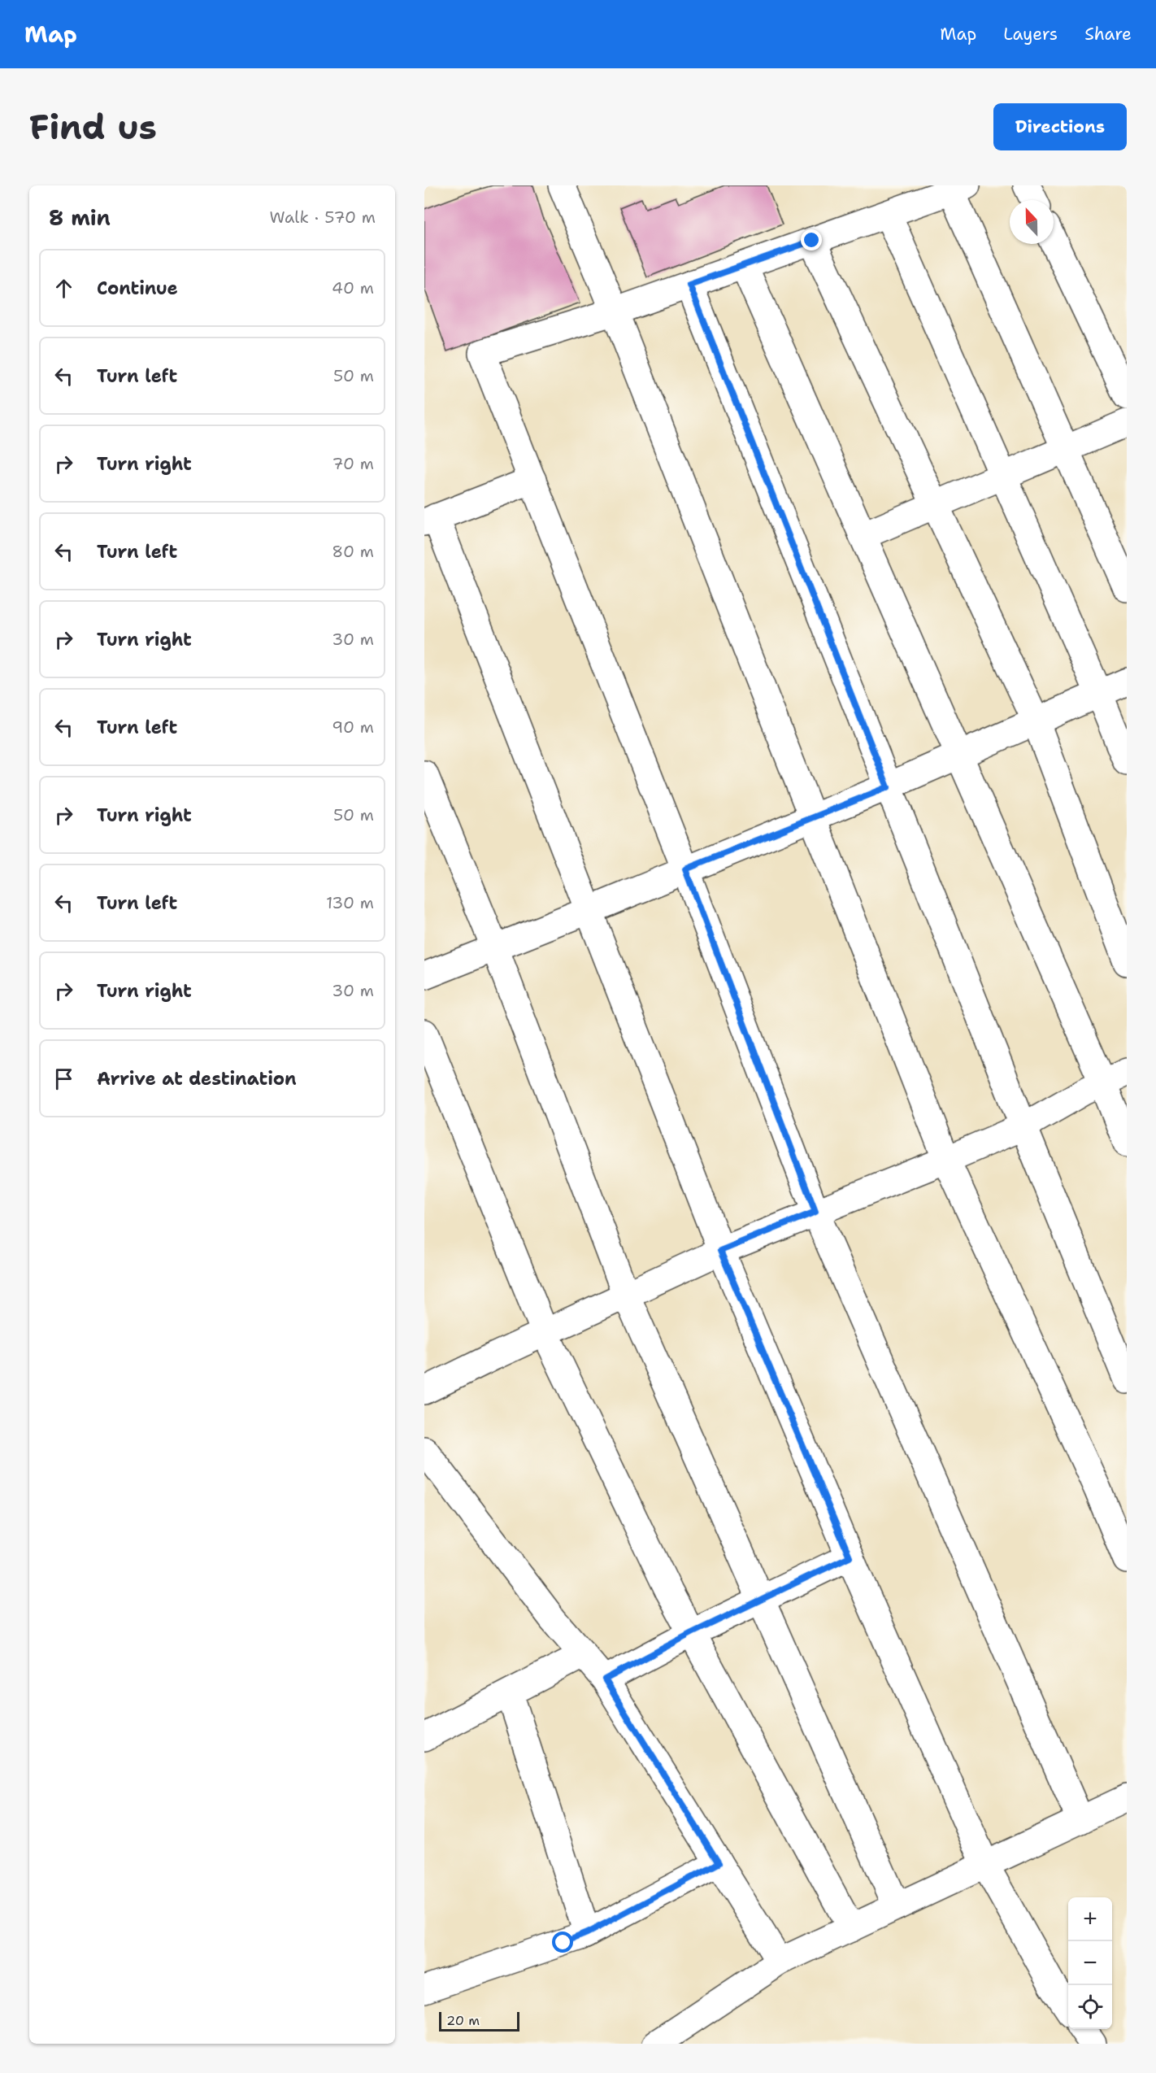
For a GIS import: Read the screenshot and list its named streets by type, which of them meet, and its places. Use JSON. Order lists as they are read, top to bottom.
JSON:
{
  "scale_bar": "20 m",
  "north": "top",
  "page": {
    "header": "Map",
    "nav": ["Map", "Layers", "Share"],
    "buttons": "Directions",
    "title": "Find us",
    "heading": ["8 min", "Walk · 570 m"],
    "list": [
      ["Continue", "40 m"],
      ["Turn left", "50 m"],
      ["Turn right", "70 m"],
      ["Turn left", "80 m"],
      ["Turn right", "30 m"],
      ["Turn left", "90 m"],
      ["Turn right", "50 m"],
      ["Turn left", "130 m"],
      ["Turn right", "30 m"],
      "Arrive at destination"
    ],
    "map_buttons": ["+", "−"],
    "scale": "20 m"
  }
}
